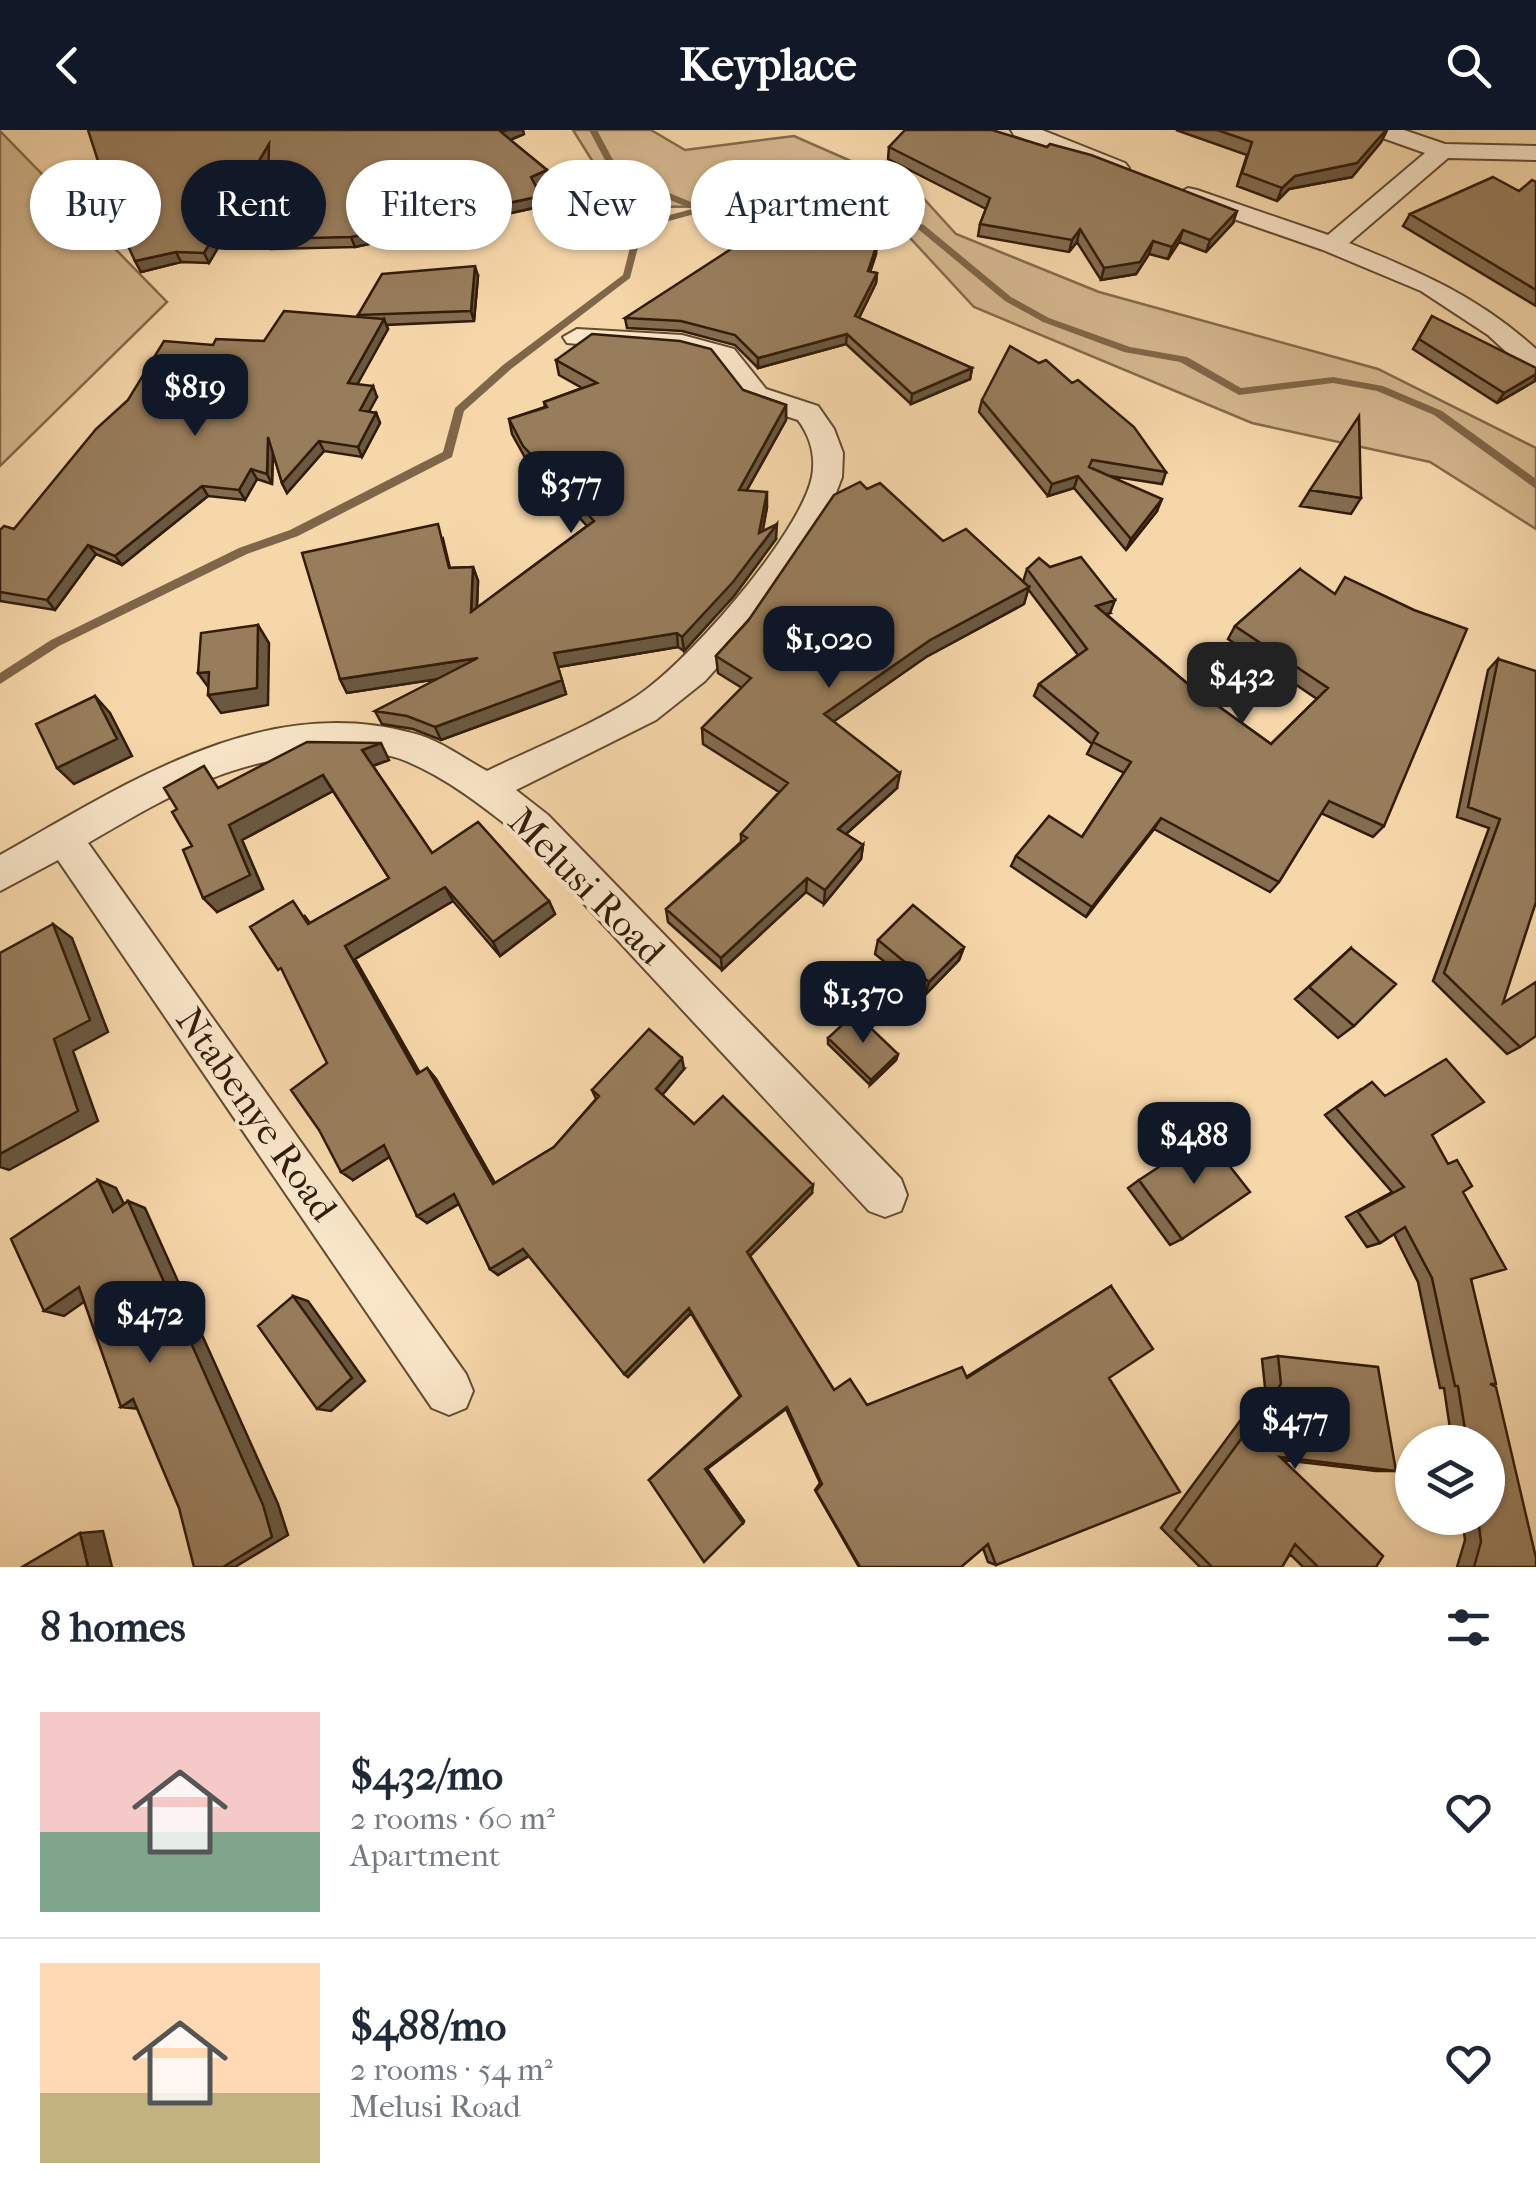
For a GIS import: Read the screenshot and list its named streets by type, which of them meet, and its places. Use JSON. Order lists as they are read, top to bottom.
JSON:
{
  "streets": {
    "street": ["Melusi Road", "Ntabenye Road"]
  },
  "crossings": [
    ["Melusi Road", "Ntabenye Road"]
  ],
  "page": {
    "header": "Keyplace",
    "chip": [
      "Buy",
      "Rent",
      "Filters",
      "New",
      "Apartment"
    ],
    "price": [
      "$819",
      "$377",
      "$1,020",
      "$432",
      "$1,370",
      "$488",
      "$472",
      "$477"
    ],
    "heading": "8 homes",
    "list": [
      {
        "name": "$432/mo",
        "note": "2 rooms · 60 m² · Apartment"
      },
      {
        "name": "$488/mo",
        "note": "2 rooms · 54 m² · Melusi Road"
      }
    ]
  }
}
